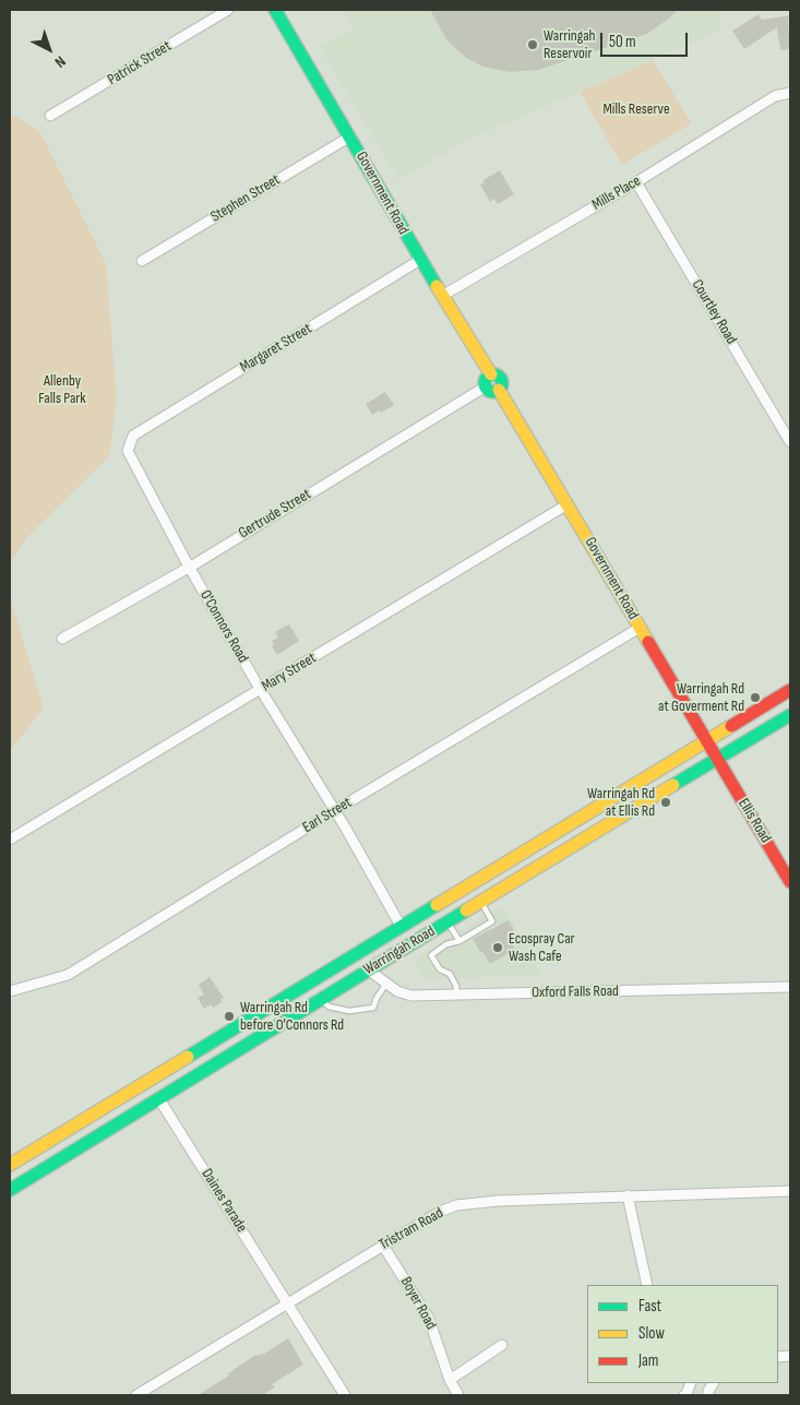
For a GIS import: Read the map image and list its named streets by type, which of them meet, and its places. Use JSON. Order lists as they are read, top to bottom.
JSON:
{
  "streets": {
    "main road": ["Government Road", "Ellis Road", "Warringah Road"],
    "street": [
      "Patrick Street",
      "Mills Place",
      "Stephen Street",
      "Courtley Road",
      "Margaret Street",
      "Gertrude Street",
      "O'Connors Road",
      "Mary Street",
      "Earl Street",
      "Oxford Falls Road",
      "Daines Parade",
      "Tristram Road",
      "Boyer Road"
    ]
  },
  "crossings": [
    ["Government Road", "Mills Place"],
    ["Government Road", "Stephen Street"],
    ["Government Road", "Margaret Street"],
    ["Government Road", "Gertrude Street"],
    ["Government Road", "Mary Street"],
    ["Government Road", "Earl Street"],
    ["Government Road", "Ellis Road"],
    ["Government Road", "Warringah Road"],
    ["Mills Place", "Courtley Road"],
    ["Margaret Street", "O'Connors Road"],
    ["Gertrude Street", "O'Connors Road"],
    ["O'Connors Road", "Mary Street"],
    ["O'Connors Road", "Earl Street"],
    ["O'Connors Road", "Warringah Road"],
    ["Ellis Road", "Warringah Road"],
    ["Warringah Road", "Oxford Falls Road"],
    ["Warringah Road", "Daines Parade"],
    ["Daines Parade", "Tristram Road"],
    ["Tristram Road", "Boyer Road"]
  ],
  "parks": ["Mills Reserve", "Allenby Falls Park"],
  "places": [
    "Warringah Reservoir",
    "Warringah Rd at Goverment Rd",
    "Warringah Rd at Ellis Rd",
    "Ecospray Car Wash Cafe",
    "Warringah Rd before O'Connors Rd"
  ],
  "legend": ["Fast", "Slow", "Jam"],
  "scale_bar": "50 m",
  "north": "bottom right"
}
